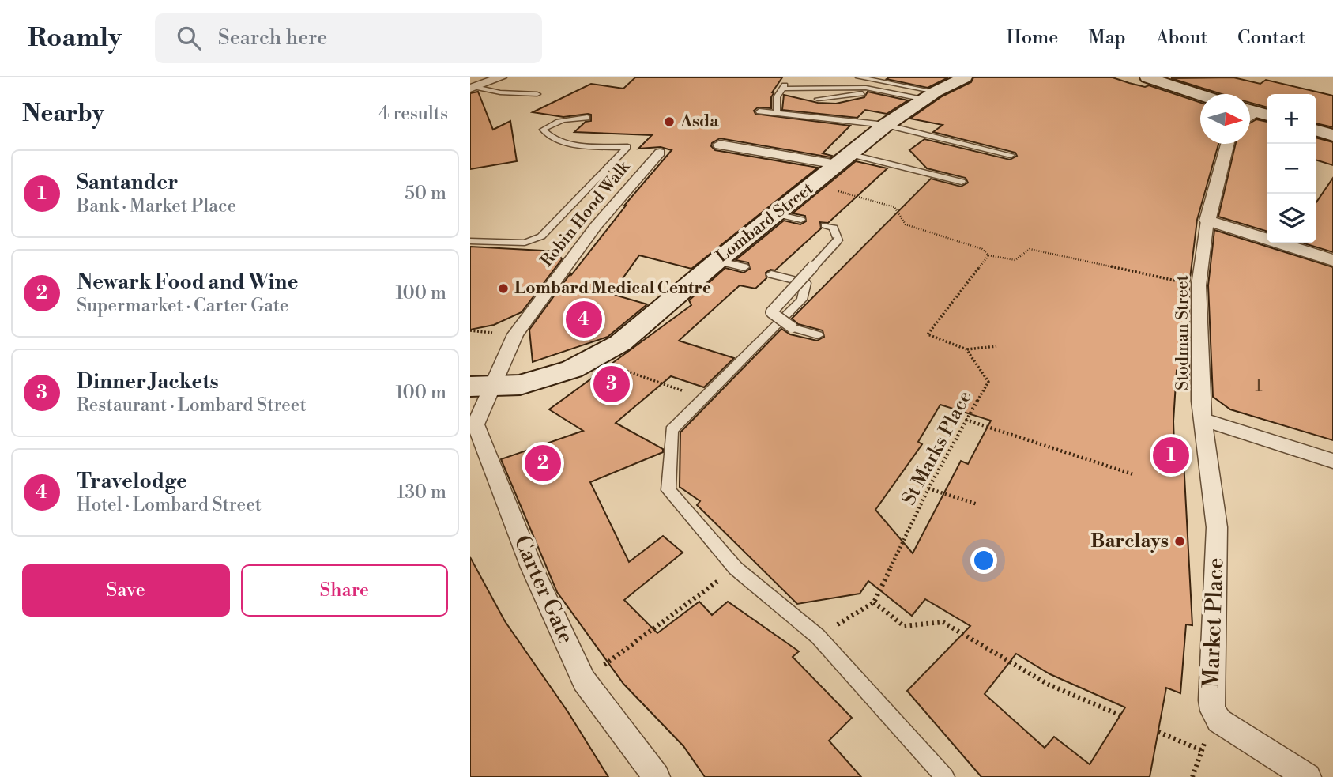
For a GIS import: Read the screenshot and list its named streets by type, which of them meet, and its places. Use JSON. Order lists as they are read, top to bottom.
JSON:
{
  "streets": {
    "main road": ["Lombard Street"],
    "street": [
      "Robin Hood Walk",
      "Stodman Street",
      "Carter Gate",
      "Market Place"
    ],
    "path": ["St Marks Place"]
  },
  "crossings": [
    ["Robin Hood Walk", "Lombard Street"],
    ["Robin Hood Walk", "Carter Gate"],
    ["Lombard Street", "Carter Gate"],
    ["Stodman Street", "Market Place"]
  ],
  "places": ["Asda", "Lombard Medical Centre", "Barclays"],
  "house_numbers": ["1"],
  "north": "right",
  "page": {
    "header": "Roamly",
    "search": "Search here",
    "nav": [
      "Home",
      "Map",
      "About",
      "Contact"
    ],
    "heading": ["Nearby", "4 results"],
    "map_buttons": ["+", "−"],
    "list": [
      {
        "mark": "1",
        "name": "Santander",
        "note": "Bank · Market Place",
        "value": "50 m"
      },
      {
        "mark": "2",
        "name": "Newark Food and Wine",
        "note": "Supermarket · Carter Gate",
        "value": "100 m"
      },
      {
        "mark": "3",
        "name": "Dinner Jackets",
        "note": "Restaurant · Lombard Street",
        "value": "100 m"
      },
      {
        "mark": "4",
        "name": "Travelodge",
        "note": "Hotel · Lombard Street",
        "value": "130 m"
      }
    ],
    "pins": [
      "4",
      "3",
      "1",
      "2"
    ],
    "buttons": ["Save", "Share"]
  }
}
